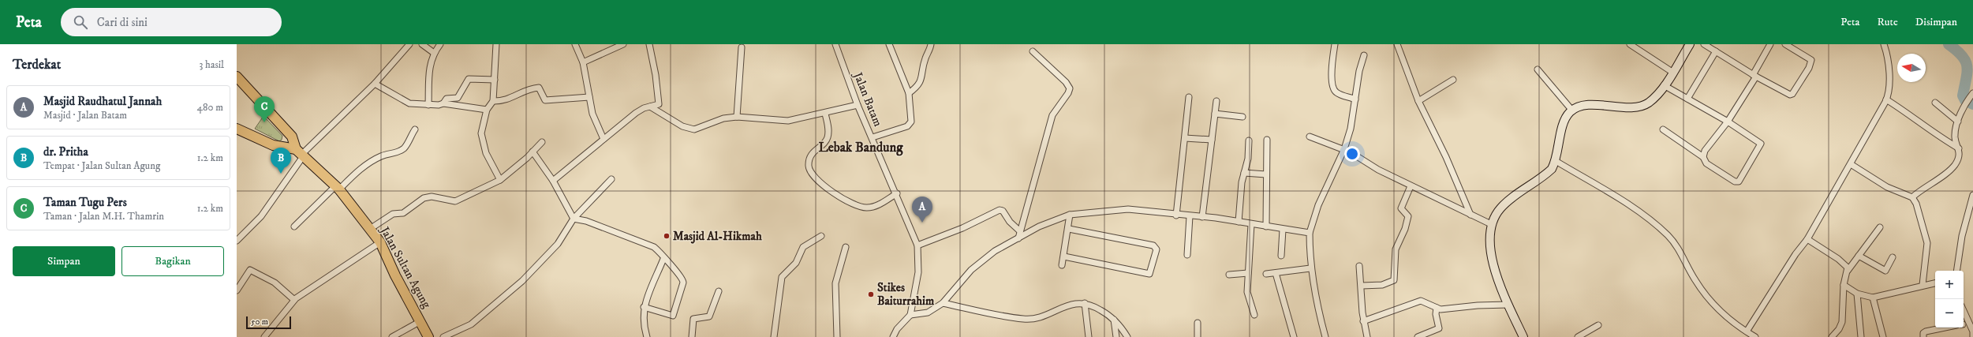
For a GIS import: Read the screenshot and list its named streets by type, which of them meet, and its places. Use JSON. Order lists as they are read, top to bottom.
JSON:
{
  "streets": {
    "highway": ["Jalan Sultan Agung"],
    "street": ["Jalan Batam"]
  },
  "districts": ["Lebak Bandung"],
  "places": ["Masjid Al-Hikmah", "Stikes Baiturrahim"],
  "scale_bar": "50 m",
  "north": "left",
  "page": {
    "header": "Peta",
    "search": "Cari di sini",
    "nav": ["Peta", "Rute", "Disimpan"],
    "heading": ["Terdekat", "3 hasil"],
    "list": [
      {
        "mark": "A",
        "name": "Masjid Raudhatul Jannah",
        "note": "Masjid · Jalan Batam",
        "value": "480 m"
      },
      {
        "mark": "B",
        "name": "dr. Pritha",
        "note": "Tempat · Jalan Sultan Agung",
        "value": "1.2 km"
      },
      {
        "mark": "C",
        "name": "Taman Tugu Pers",
        "note": "Taman · Jalan M.H. Thamrin",
        "value": "1.2 km"
      }
    ],
    "pins": ["C", "B", "A"],
    "buttons": ["Simpan", "Bagikan"],
    "map_buttons": ["+", "−"],
    "scale": "50 m"
  }
}
